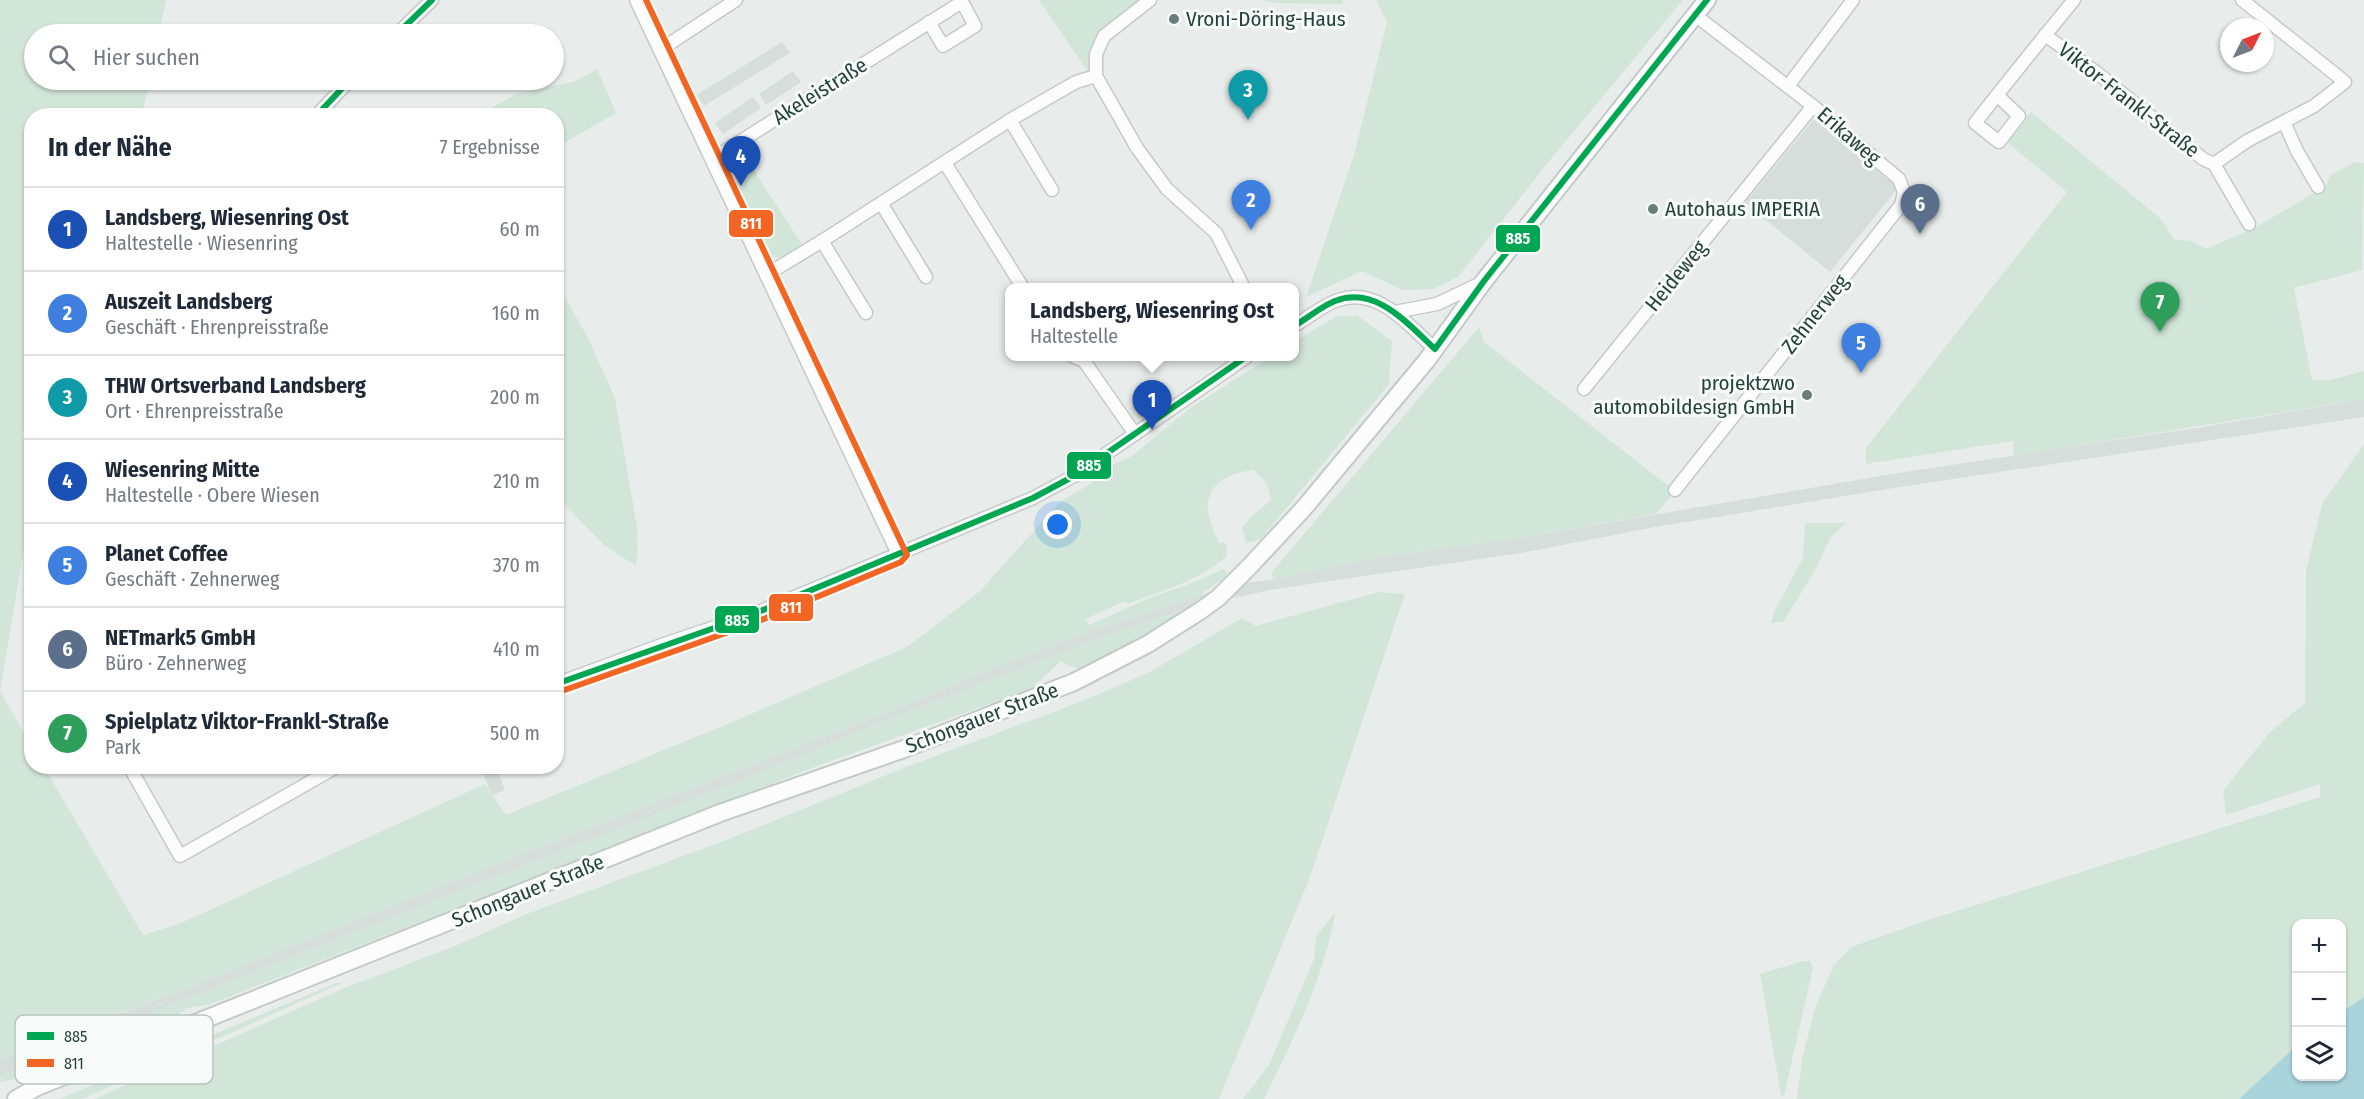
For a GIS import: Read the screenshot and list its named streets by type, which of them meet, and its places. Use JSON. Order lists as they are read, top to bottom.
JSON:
{
  "streets": {
    "main road": ["Schongauer Straße"],
    "street": [
      "Akeleistraße",
      "Viktor-Frankl-Straße",
      "Erikaweg",
      "Heideweg",
      "Zehnerweg"
    ]
  },
  "crossings": [
    ["Erikaweg", "Heideweg"],
    ["Erikaweg", "Zehnerweg"],
    ["Erikaweg", "Schongauer Straße"]
  ],
  "places": ["Vroni-Döring-Haus", "Autohaus IMPERIA", "projektzwo automobildesign GmbH"],
  "lines": ["transit line 885", "transit line 811"],
  "legend": ["885", "811"],
  "north": "top right",
  "page": {
    "search": "Hier suchen",
    "pins": [
      "3",
      "4",
      "2",
      "6",
      "7",
      "5",
      "1"
    ],
    "heading": ["In der Nähe", "7 Ergebnisse"],
    "list": [
      {
        "mark": "1",
        "name": "Landsberg, Wiesenring Ost",
        "note": "Haltestelle · Wiesenring",
        "value": "60 m"
      },
      {
        "mark": "2",
        "name": "Auszeit Landsberg",
        "note": "Geschäft · Ehrenpreisstraße",
        "value": "160 m"
      },
      {
        "mark": "3",
        "name": "THW Ortsverband Landsberg",
        "note": "Ort · Ehrenpreisstraße",
        "value": "200 m"
      },
      {
        "mark": "4",
        "name": "Wiesenring Mitte",
        "note": "Haltestelle · Obere Wiesen",
        "value": "210 m"
      },
      {
        "mark": "5",
        "name": "Planet Coffee",
        "note": "Geschäft · Zehnerweg",
        "value": "370 m"
      },
      {
        "mark": "6",
        "name": "NETmark5 GmbH",
        "note": "Büro · Zehnerweg",
        "value": "410 m"
      },
      {
        "mark": "7",
        "name": "Spielplatz Viktor-Frankl-Straße",
        "note": "Park",
        "value": "500 m"
      }
    ],
    "popup": ["Landsberg, Wiesenring Ost", "Haltestelle"],
    "map_buttons": ["+", "−"]
  }
}
